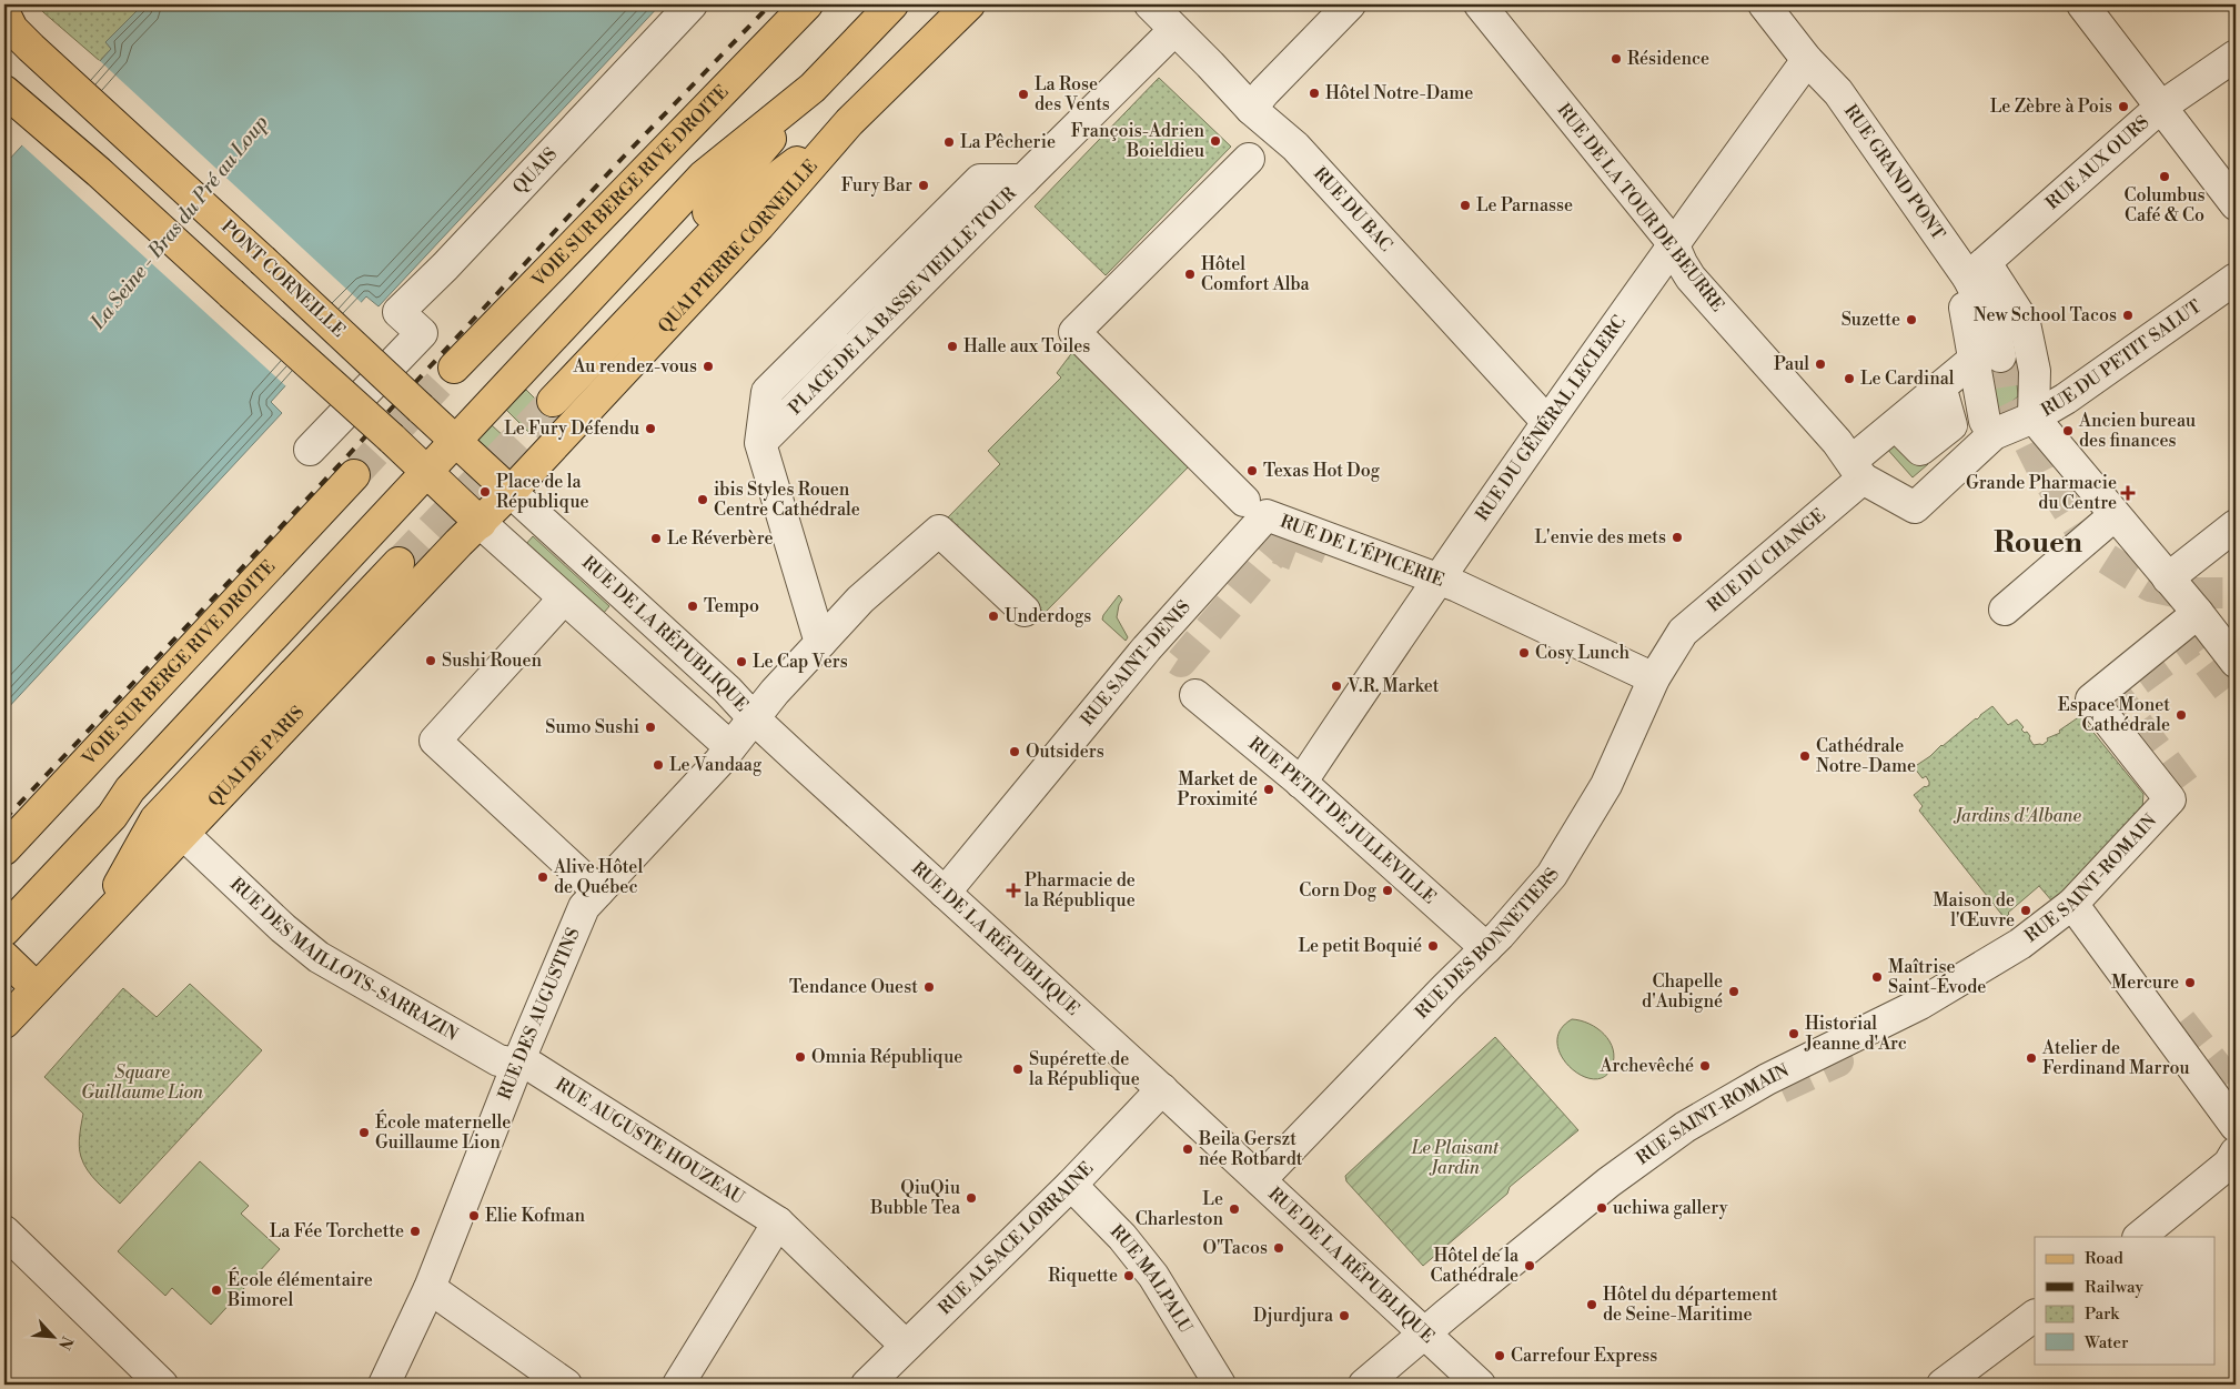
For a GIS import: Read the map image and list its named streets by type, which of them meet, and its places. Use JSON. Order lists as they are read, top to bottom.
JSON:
{
  "streets": {
    "main road": [
      "VOIE SUR BERGE RIVE DROITE",
      "QUAI PIERRE CORNEILLE",
      "PONT CORNEILLE",
      "QUAI DE PARIS"
    ],
    "street": [
      "RUE AUX OURS",
      "QUAIS",
      "RUE GRAND PONT",
      "RUE DE LA TOUR DE BEURRE",
      "RUE DU BAC",
      "PLACE DE LA BASSE VIEILLE TOUR",
      "RUE DU PETIT SALUT",
      "RUE DU GÉNÉRAL LECLERC",
      "RUE DE L'ÉPICERIE",
      "RUE DU CHANGE",
      "RUE DE LA RÉPUBLIQUE",
      "RUE SAINT-DENIS",
      "RUE PETIT DE JULLEVILLE",
      "RUE SAINT-ROMAIN",
      "RUE DES BONNETIERS",
      "RUE DES MAILLOTS-SARRAZIN",
      "RUE DES AUGUSTINS",
      "RUE AUGUSTE HOUZEAU",
      "RUE ALSACE LORRAINE",
      "RUE MALPALU"
    ]
  },
  "crossings": [
    ["RUE AUX OURS", "RUE GRAND PONT"],
    ["RUE GRAND PONT", "RUE DU PETIT SALUT"],
    ["RUE GRAND PONT", "RUE DU GÉNÉRAL LECLERC"],
    ["RUE GRAND PONT", "RUE DU CHANGE"],
    ["RUE DE LA TOUR DE BEURRE", "RUE DU PETIT SALUT"],
    ["RUE DE LA TOUR DE BEURRE", "RUE DU GÉNÉRAL LECLERC"],
    ["RUE DE LA TOUR DE BEURRE", "RUE DU CHANGE"],
    ["RUE DU BAC", "PLACE DE LA BASSE VIEILLE TOUR"],
    ["RUE DU BAC", "RUE DU GÉNÉRAL LECLERC"],
    ["QUAI PIERRE CORNEILLE", "PONT CORNEILLE"],
    ["QUAI PIERRE CORNEILLE", "RUE DE LA RÉPUBLIQUE"],
    ["QUAI PIERRE CORNEILLE", "QUAI DE PARIS"],
    ["PONT CORNEILLE", "RUE DE LA RÉPUBLIQUE"],
    ["PONT CORNEILLE", "QUAI DE PARIS"],
    ["PLACE DE LA BASSE VIEILLE TOUR", "RUE DES AUGUSTINS"],
    ["RUE DU GÉNÉRAL LECLERC", "RUE DE L'ÉPICERIE"],
    ["RUE DU GÉNÉRAL LECLERC", "RUE PETIT DE JULLEVILLE"],
    ["RUE DE L'ÉPICERIE", "RUE DU CHANGE"],
    ["RUE DE L'ÉPICERIE", "RUE SAINT-DENIS"],
    ["RUE DE L'ÉPICERIE", "RUE DES BONNETIERS"],
    ["RUE DU CHANGE", "RUE DES BONNETIERS"],
    ["RUE DE LA RÉPUBLIQUE", "RUE SAINT-DENIS"],
    ["RUE DE LA RÉPUBLIQUE", "QUAI DE PARIS"],
    ["RUE DE LA RÉPUBLIQUE", "RUE SAINT-ROMAIN"],
    ["RUE DE LA RÉPUBLIQUE", "RUE DES BONNETIERS"],
    ["RUE DE LA RÉPUBLIQUE", "RUE DES AUGUSTINS"],
    ["RUE DE LA RÉPUBLIQUE", "RUE ALSACE LORRAINE"],
    ["QUAI DE PARIS", "RUE DES MAILLOTS-SARRAZIN"],
    ["RUE PETIT DE JULLEVILLE", "RUE DES BONNETIERS"],
    ["RUE DES MAILLOTS-SARRAZIN", "RUE DES AUGUSTINS"],
    ["RUE DES MAILLOTS-SARRAZIN", "RUE AUGUSTE HOUZEAU"],
    ["RUE DES AUGUSTINS", "RUE AUGUSTE HOUZEAU"],
    ["RUE AUGUSTE HOUZEAU", "RUE ALSACE LORRAINE"],
    ["RUE ALSACE LORRAINE", "RUE MALPALU"]
  ],
  "districts": ["Rouen"],
  "water": ["La Seine - Bras du Pré au Loup"],
  "parks": ["Jardins d'Albane", "Square Guillaume Lion", "Le Plaisant Jardin"],
  "places": {
    "other": [
      "Résidence",
      "Hôtel Notre-Dame",
      "La Rose des Vents",
      "Le Zèbre à Pois",
      "François-Adrien Boieldieu",
      "La Pêcherie",
      "Columbus Café & Co",
      "Fury Bar",
      "Le Parnasse",
      "Hôtel Comfort Alba",
      "New School Tacos",
      "Suzette",
      "Halle aux Toiles",
      "Paul",
      "Au rendez-vous",
      "Le Cardinal",
      "Le Fury Défendu",
      "Ancien bureau des finances",
      "Texas Hot Dog",
      "Place de la République",
      "ibis Styles Rouen Centre Cathédrale",
      "L'envie des mets",
      "Le Réverbère",
      "Tempo",
      "Underdogs",
      "Cosy Lunch",
      "Sushi Rouen",
      "Le Cap Vers",
      "V.R. Market",
      "Espace Monet Cathédrale",
      "Sumo Sushi",
      "Outsiders",
      "Cathédrale Notre-Dame",
      "Le Vandaag",
      "Market de Proximité",
      "Alive Hôtel de Québec",
      "Corn Dog",
      "Maison de l'Œuvre",
      "Le petit Boquié",
      "Maîtrise Saint-Évode",
      "Mercure",
      "Tendance Ouest",
      "Chapelle d'Aubigné",
      "Historial Jeanne d'Arc",
      "Omnia République",
      "Atelier de Ferdinand Marrou",
      "Archevêché",
      "Supérette de la République",
      "École maternelle Guillaume Lion",
      "Beila Gerszt née Rotbardt",
      "QiuQiu Bubble Tea",
      "uchiwa gallery",
      "Le Charleston",
      "Elie Kofman",
      "La Fée Torchette",
      "O'Tacos",
      "Hôtel de la Cathédrale",
      "Riquette",
      "École élémentaire Bimorel",
      "Hôtel du département de Seine-Maritime",
      "Djurdjura",
      "Carrefour Express"
    ],
    "health": ["Grande Pharmacie du Centre", "Pharmacie de la République"]
  },
  "legend": [
    "Road",
    "Railway",
    "Park",
    "Water"
  ],
  "north": "bottom right"
}
